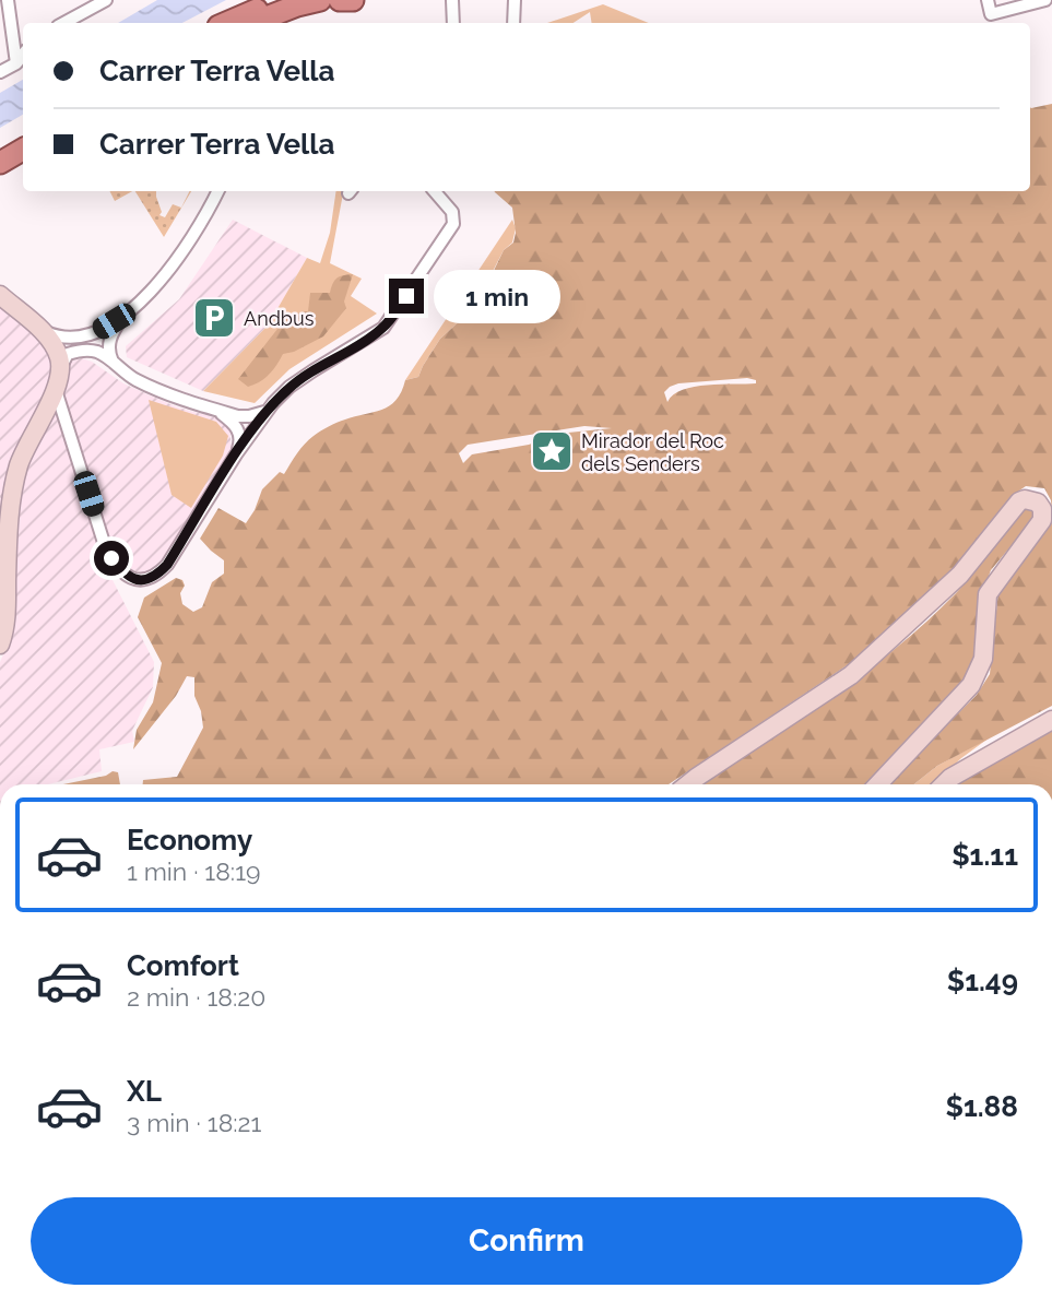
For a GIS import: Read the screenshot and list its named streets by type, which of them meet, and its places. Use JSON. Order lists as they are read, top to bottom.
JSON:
{
  "places": {
    "parking": ["Andbus"],
    "place": ["Mirador del Roc dels Senders"]
  },
  "page": {
    "banner": ["Carrer Terra Vella", "Carrer Terra Vella"],
    "bubble": "1 min",
    "list": [
      {
        "name": "Economy",
        "note": "1 min · 18:19",
        "value": "$1.11"
      },
      {
        "name": "Comfort",
        "note": "2 min · 18:20",
        "value": "$1.49"
      },
      {
        "name": "XL",
        "note": "3 min · 18:21",
        "value": "$1.88"
      }
    ],
    "buttons": "Confirm"
  }
}
